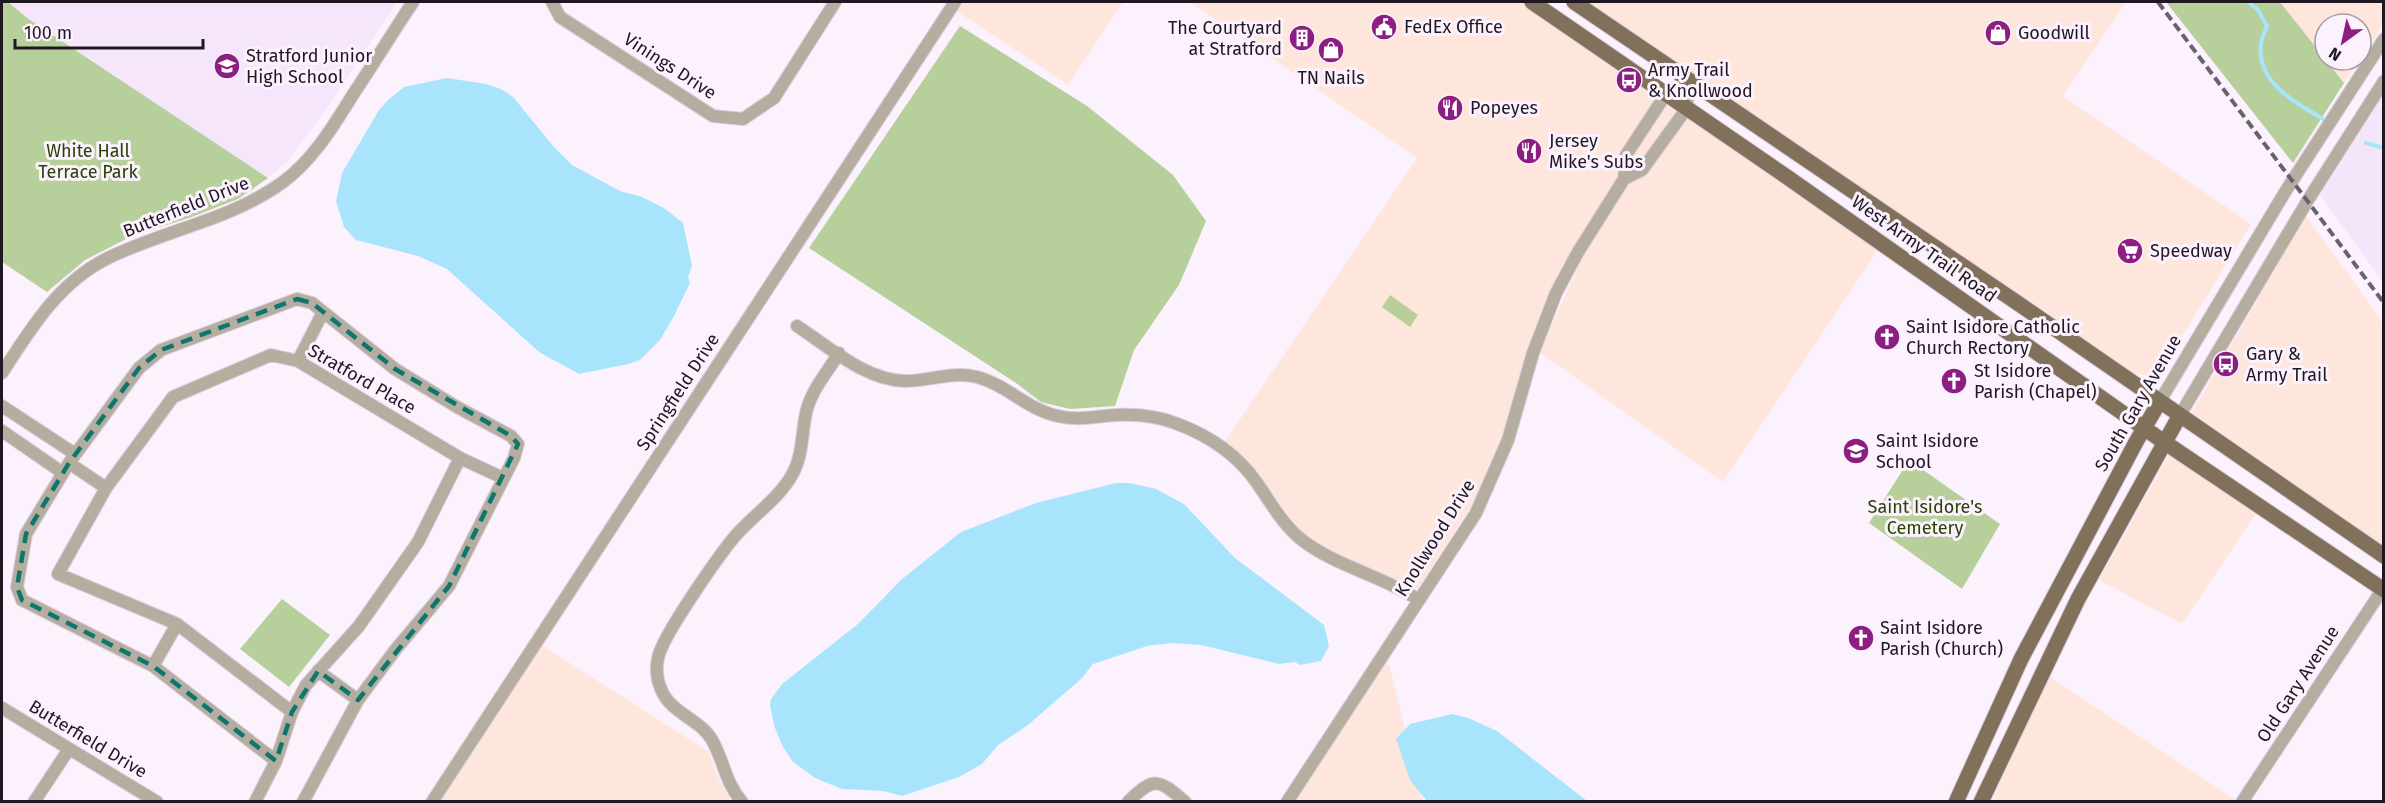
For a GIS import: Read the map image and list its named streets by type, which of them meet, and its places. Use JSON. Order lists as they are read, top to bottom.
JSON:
{
  "streets": {
    "main road": ["West Army Trail Road", "South Gary Avenue"],
    "street": [
      "Vinings Drive",
      "Butterfield Drive",
      "Stratford Place",
      "Springfield Drive",
      "Knollwood Drive",
      "Old Gary Avenue"
    ]
  },
  "crossings": [
    ["West Army Trail Road", "South Gary Avenue"],
    ["West Army Trail Road", "Knollwood Drive"],
    ["West Army Trail Road", "Old Gary Avenue"]
  ],
  "parks": ["White Hall Terrace Park", "Saint Isidore's Cemetery"],
  "places": {
    "public building": ["FedEx Office"],
    "shop": ["Goodwill", "TN Nails"],
    "building": ["The Courtyard at Stratford"],
    "school or university": ["Stratford Junior High School", "Saint Isidore School"],
    "bus stop": ["Army Trail & Knollwood", "Gary & Army Trail"],
    "restaurant": ["Popeyes", "Jersey Mike's Subs"],
    "supermarket": ["Speedway"],
    "church": ["Saint Isidore Catholic Church Rectory", "St Isidore Parish (Chapel)", "Saint Isidore Parish (Church)"]
  },
  "scale_bar": "100 m",
  "north": "bottom left"
}
